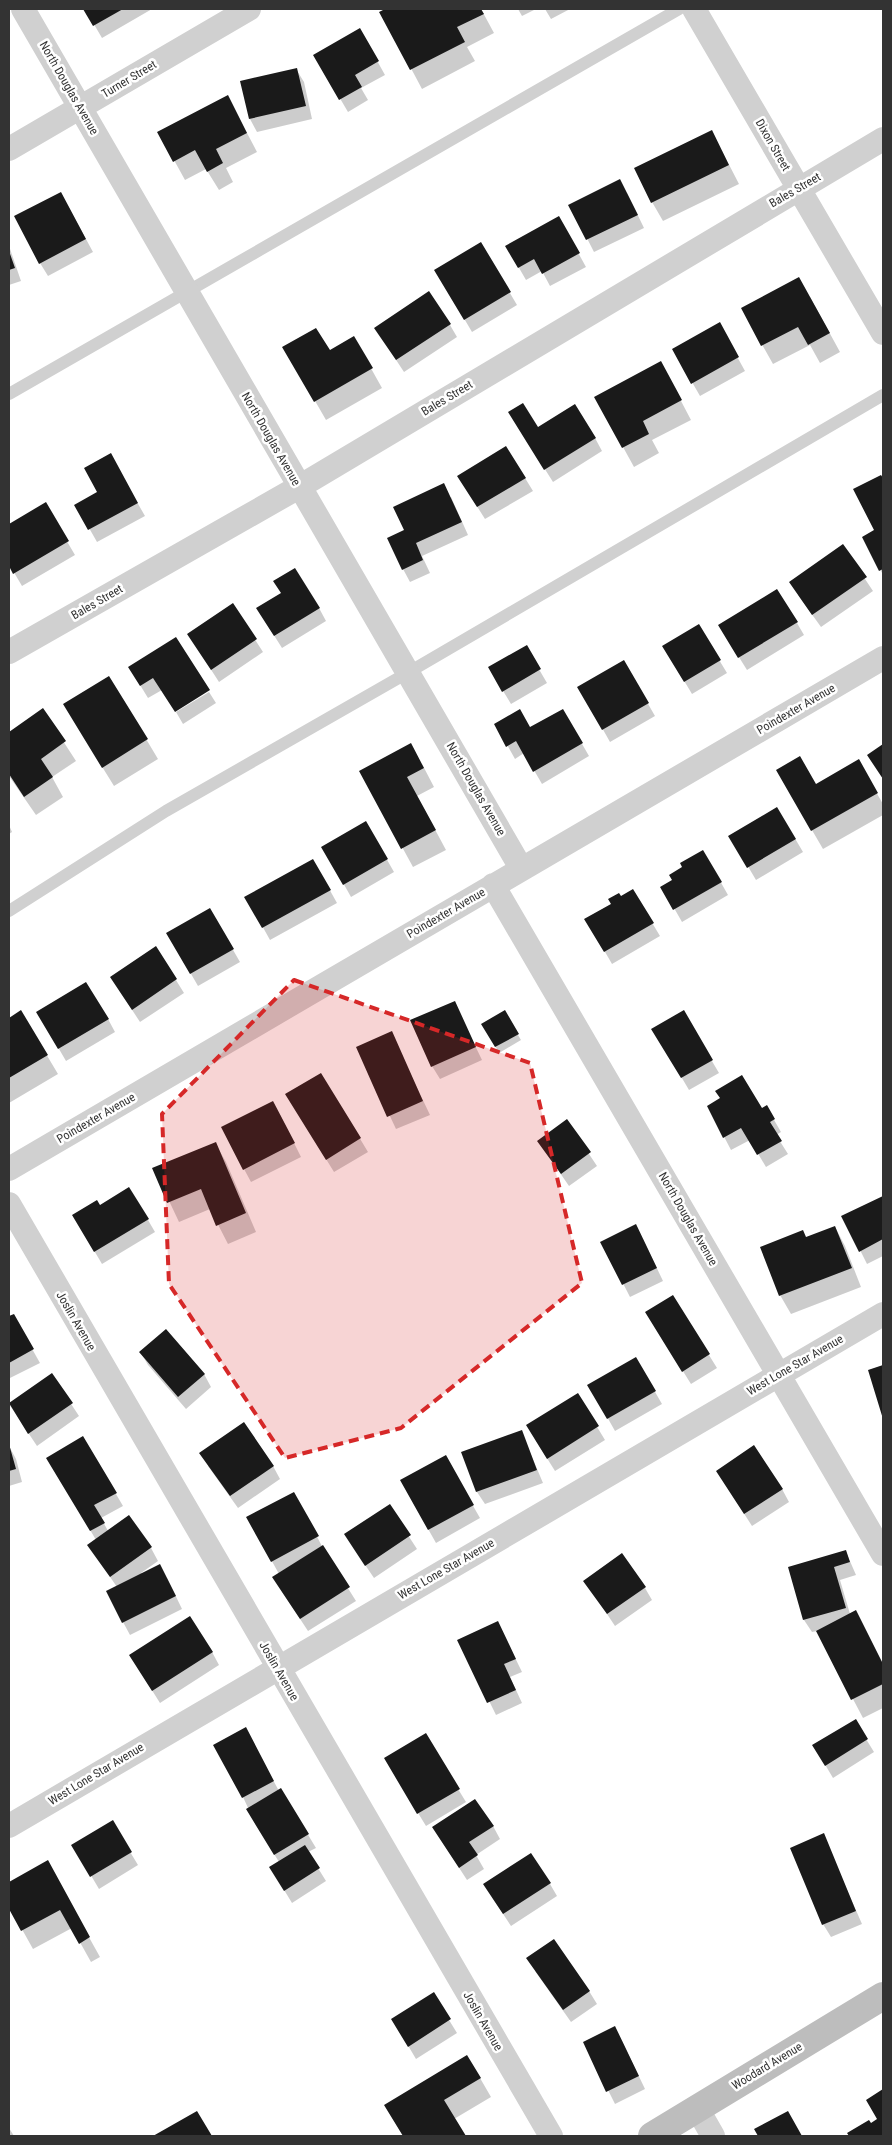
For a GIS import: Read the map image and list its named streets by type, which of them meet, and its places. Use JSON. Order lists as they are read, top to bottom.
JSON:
{
  "streets": {
    "street": [
      "Turner Street",
      "North Douglas Avenue",
      "Dixon Street",
      "Bales Street",
      "Poindexter Avenue",
      "Joslin Avenue",
      "West Lone Star Avenue",
      "Woodard Avenue"
    ]
  },
  "crossings": [
    ["Turner Street", "North Douglas Avenue"],
    ["North Douglas Avenue", "Bales Street"],
    ["North Douglas Avenue", "Poindexter Avenue"],
    ["North Douglas Avenue", "West Lone Star Avenue"],
    ["Dixon Street", "Bales Street"],
    ["Joslin Avenue", "West Lone Star Avenue"]
  ]
}
